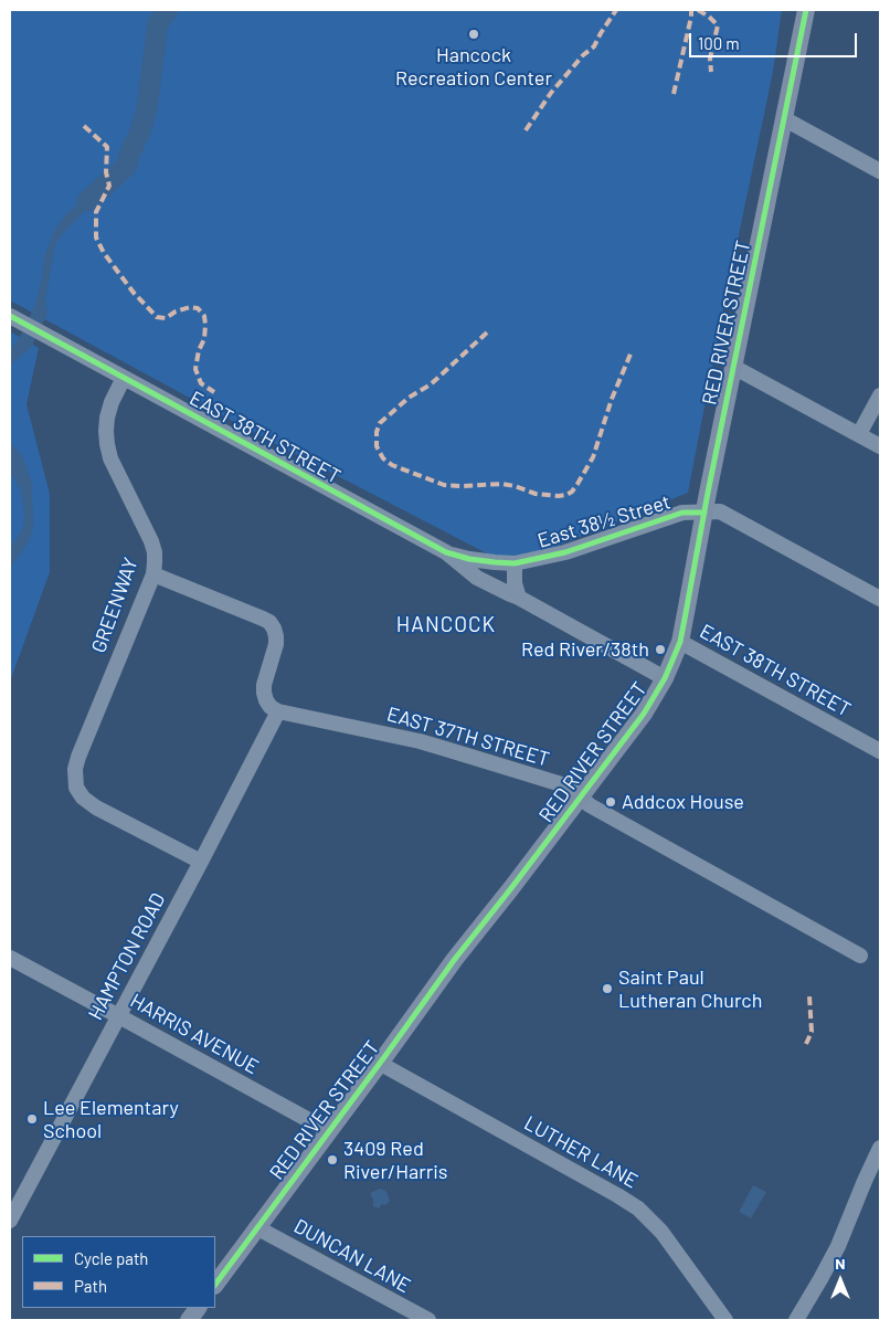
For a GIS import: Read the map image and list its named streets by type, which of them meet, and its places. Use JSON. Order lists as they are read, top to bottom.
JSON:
{
  "streets": {
    "main road": ["RED RIVER STREET"],
    "street": [
      "EAST 38TH STREET",
      "East 38½ Street",
      "GREENWAY",
      "EAST 37TH STREET",
      "HAMPTON ROAD",
      "HARRIS AVENUE",
      "LUTHER LANE",
      "DUNCAN LANE"
    ]
  },
  "crossings": [
    ["RED RIVER STREET", "EAST 38TH STREET"],
    ["RED RIVER STREET", "East 38½ Street"],
    ["RED RIVER STREET", "EAST 37TH STREET"],
    ["RED RIVER STREET", "HARRIS AVENUE"],
    ["RED RIVER STREET", "LUTHER LANE"],
    ["RED RIVER STREET", "DUNCAN LANE"],
    ["EAST 38TH STREET", "East 38½ Street"],
    ["EAST 38TH STREET", "GREENWAY"],
    ["GREENWAY", "HAMPTON ROAD"],
    ["EAST 37TH STREET", "HAMPTON ROAD"],
    ["HAMPTON ROAD", "HARRIS AVENUE"]
  ],
  "districts": ["HANCOCK"],
  "places": [
    "Hancock Recreation Center",
    "Red River/38th",
    "Addcox House",
    "Saint Paul Lutheran Church",
    "Lee Elementary School",
    "3409 Red River/Harris"
  ],
  "legend": ["Cycle path", "Path"],
  "scale_bar": "100 m",
  "north": "top"
}
